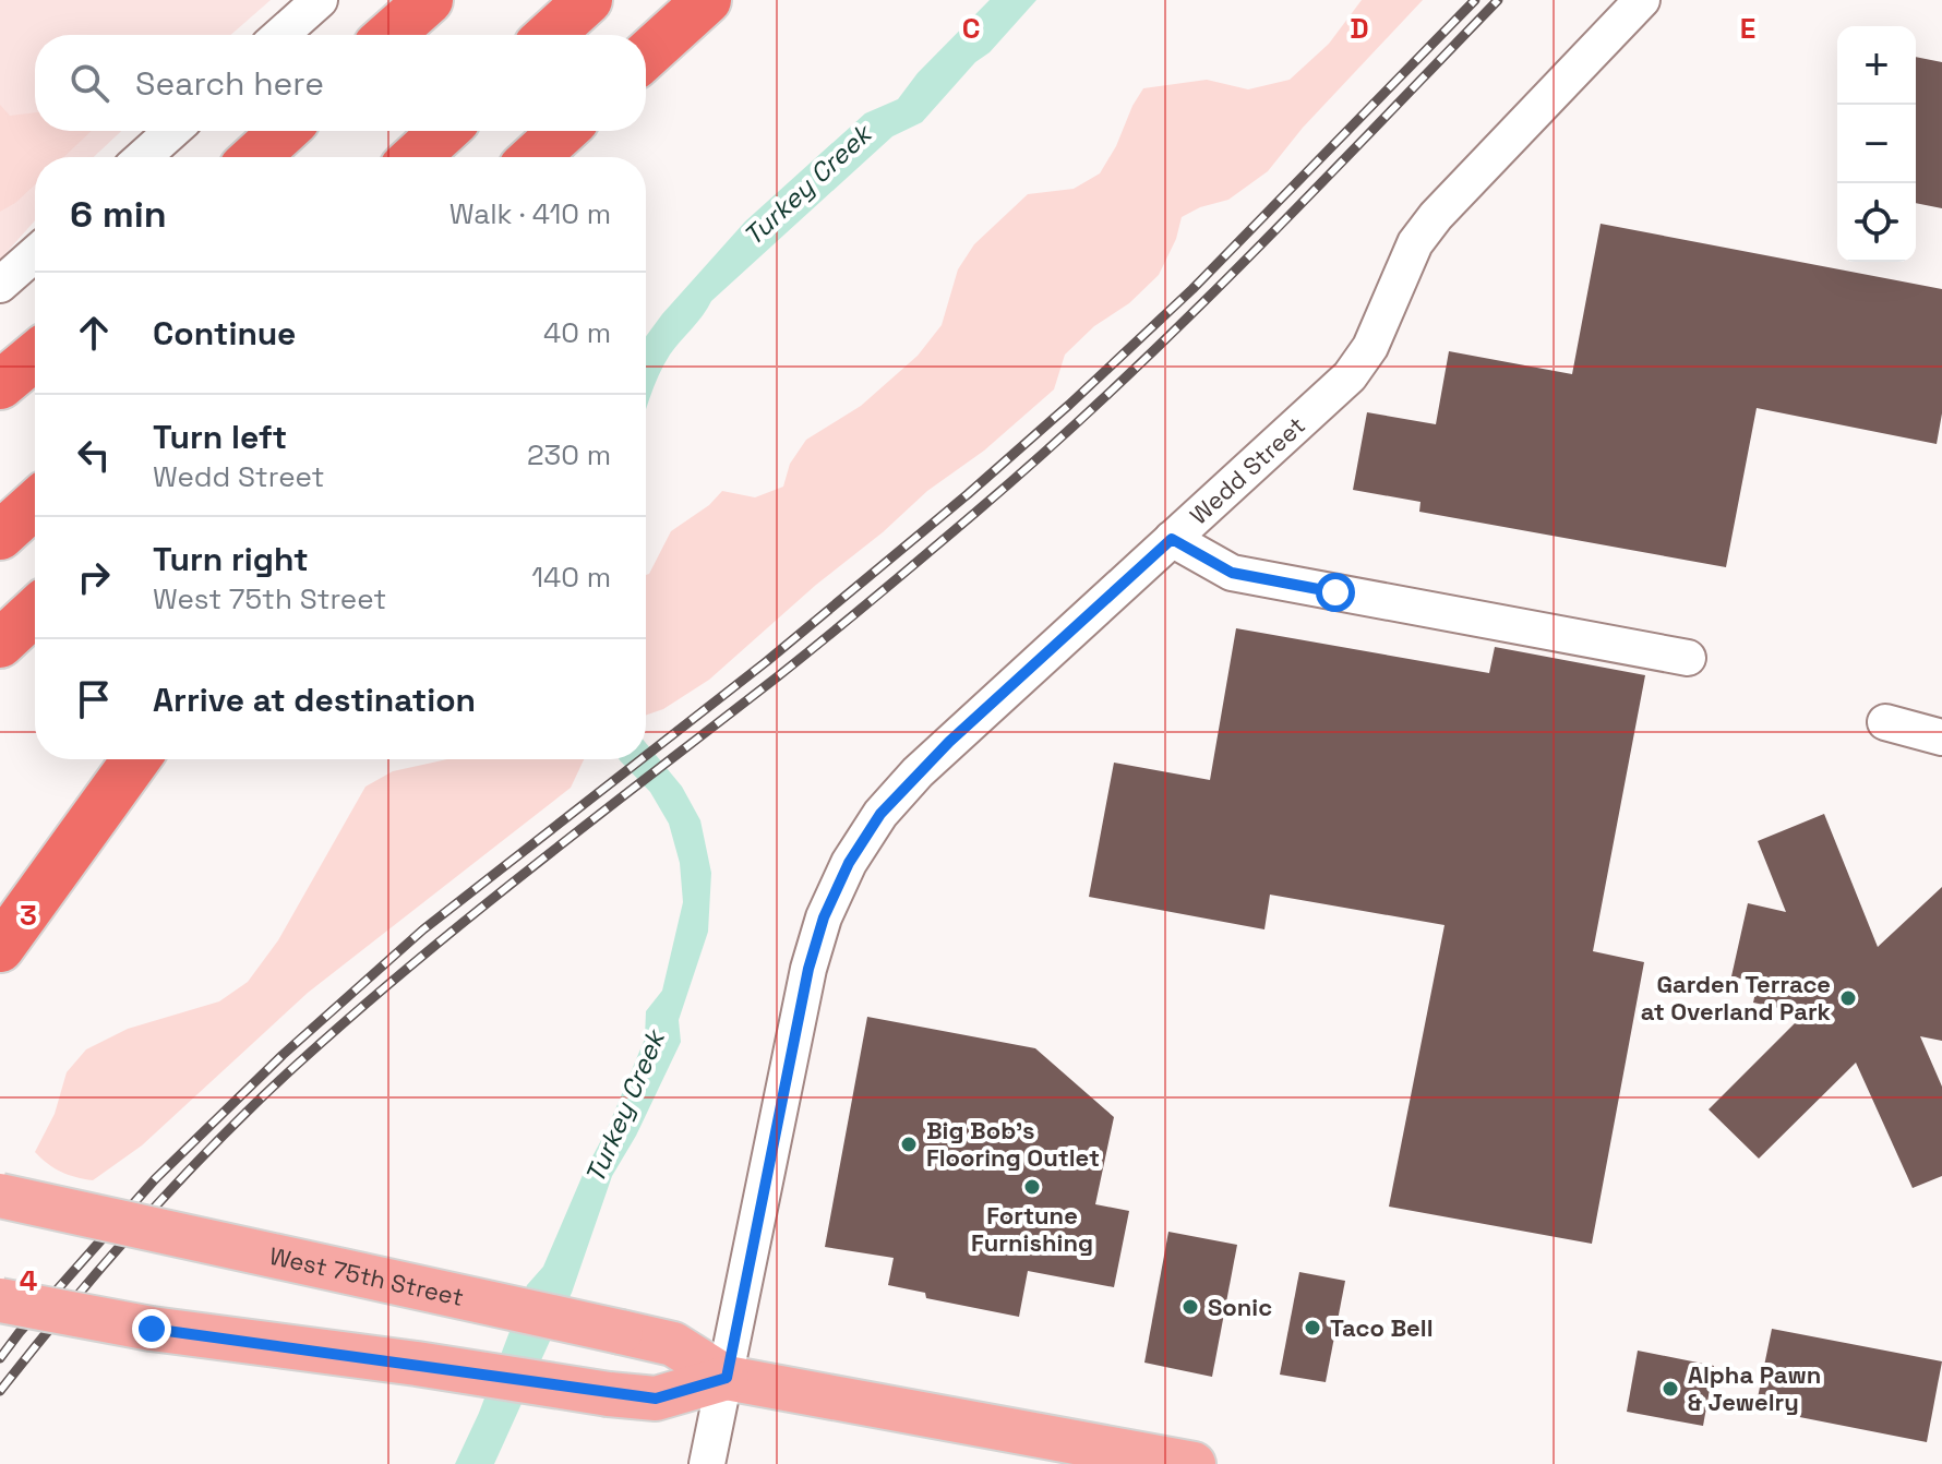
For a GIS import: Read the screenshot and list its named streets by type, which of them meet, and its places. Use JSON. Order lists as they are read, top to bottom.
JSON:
{
  "streets": {
    "main road": ["West 75th Street"],
    "street": ["Wedd Street"]
  },
  "crossings": [
    ["Wedd Street", "West 75th Street"]
  ],
  "water": ["Turkey Creek"],
  "places": [
    "Garden Terrace at Overland Park",
    "Big Bob's Flooring Outlet",
    "Fortune Furnishing",
    "Sonic",
    "Taco Bell",
    "Alpha Pawn & Jewelry"
  ],
  "page": {
    "map_buttons": ["+", "−"],
    "search": "Search here",
    "heading": ["6 min", "Walk · 410 m"],
    "list": [
      ["Continue", "40 m"],
      ["Turn left", "Wedd Street", "230 m"],
      ["Turn right", "West 75th Street", "140 m"],
      "Arrive at destination"
    ]
  },
  "grid": {
    "columns": ["C", "D", "E"],
    "rows": ["3", "4"]
  }
}
